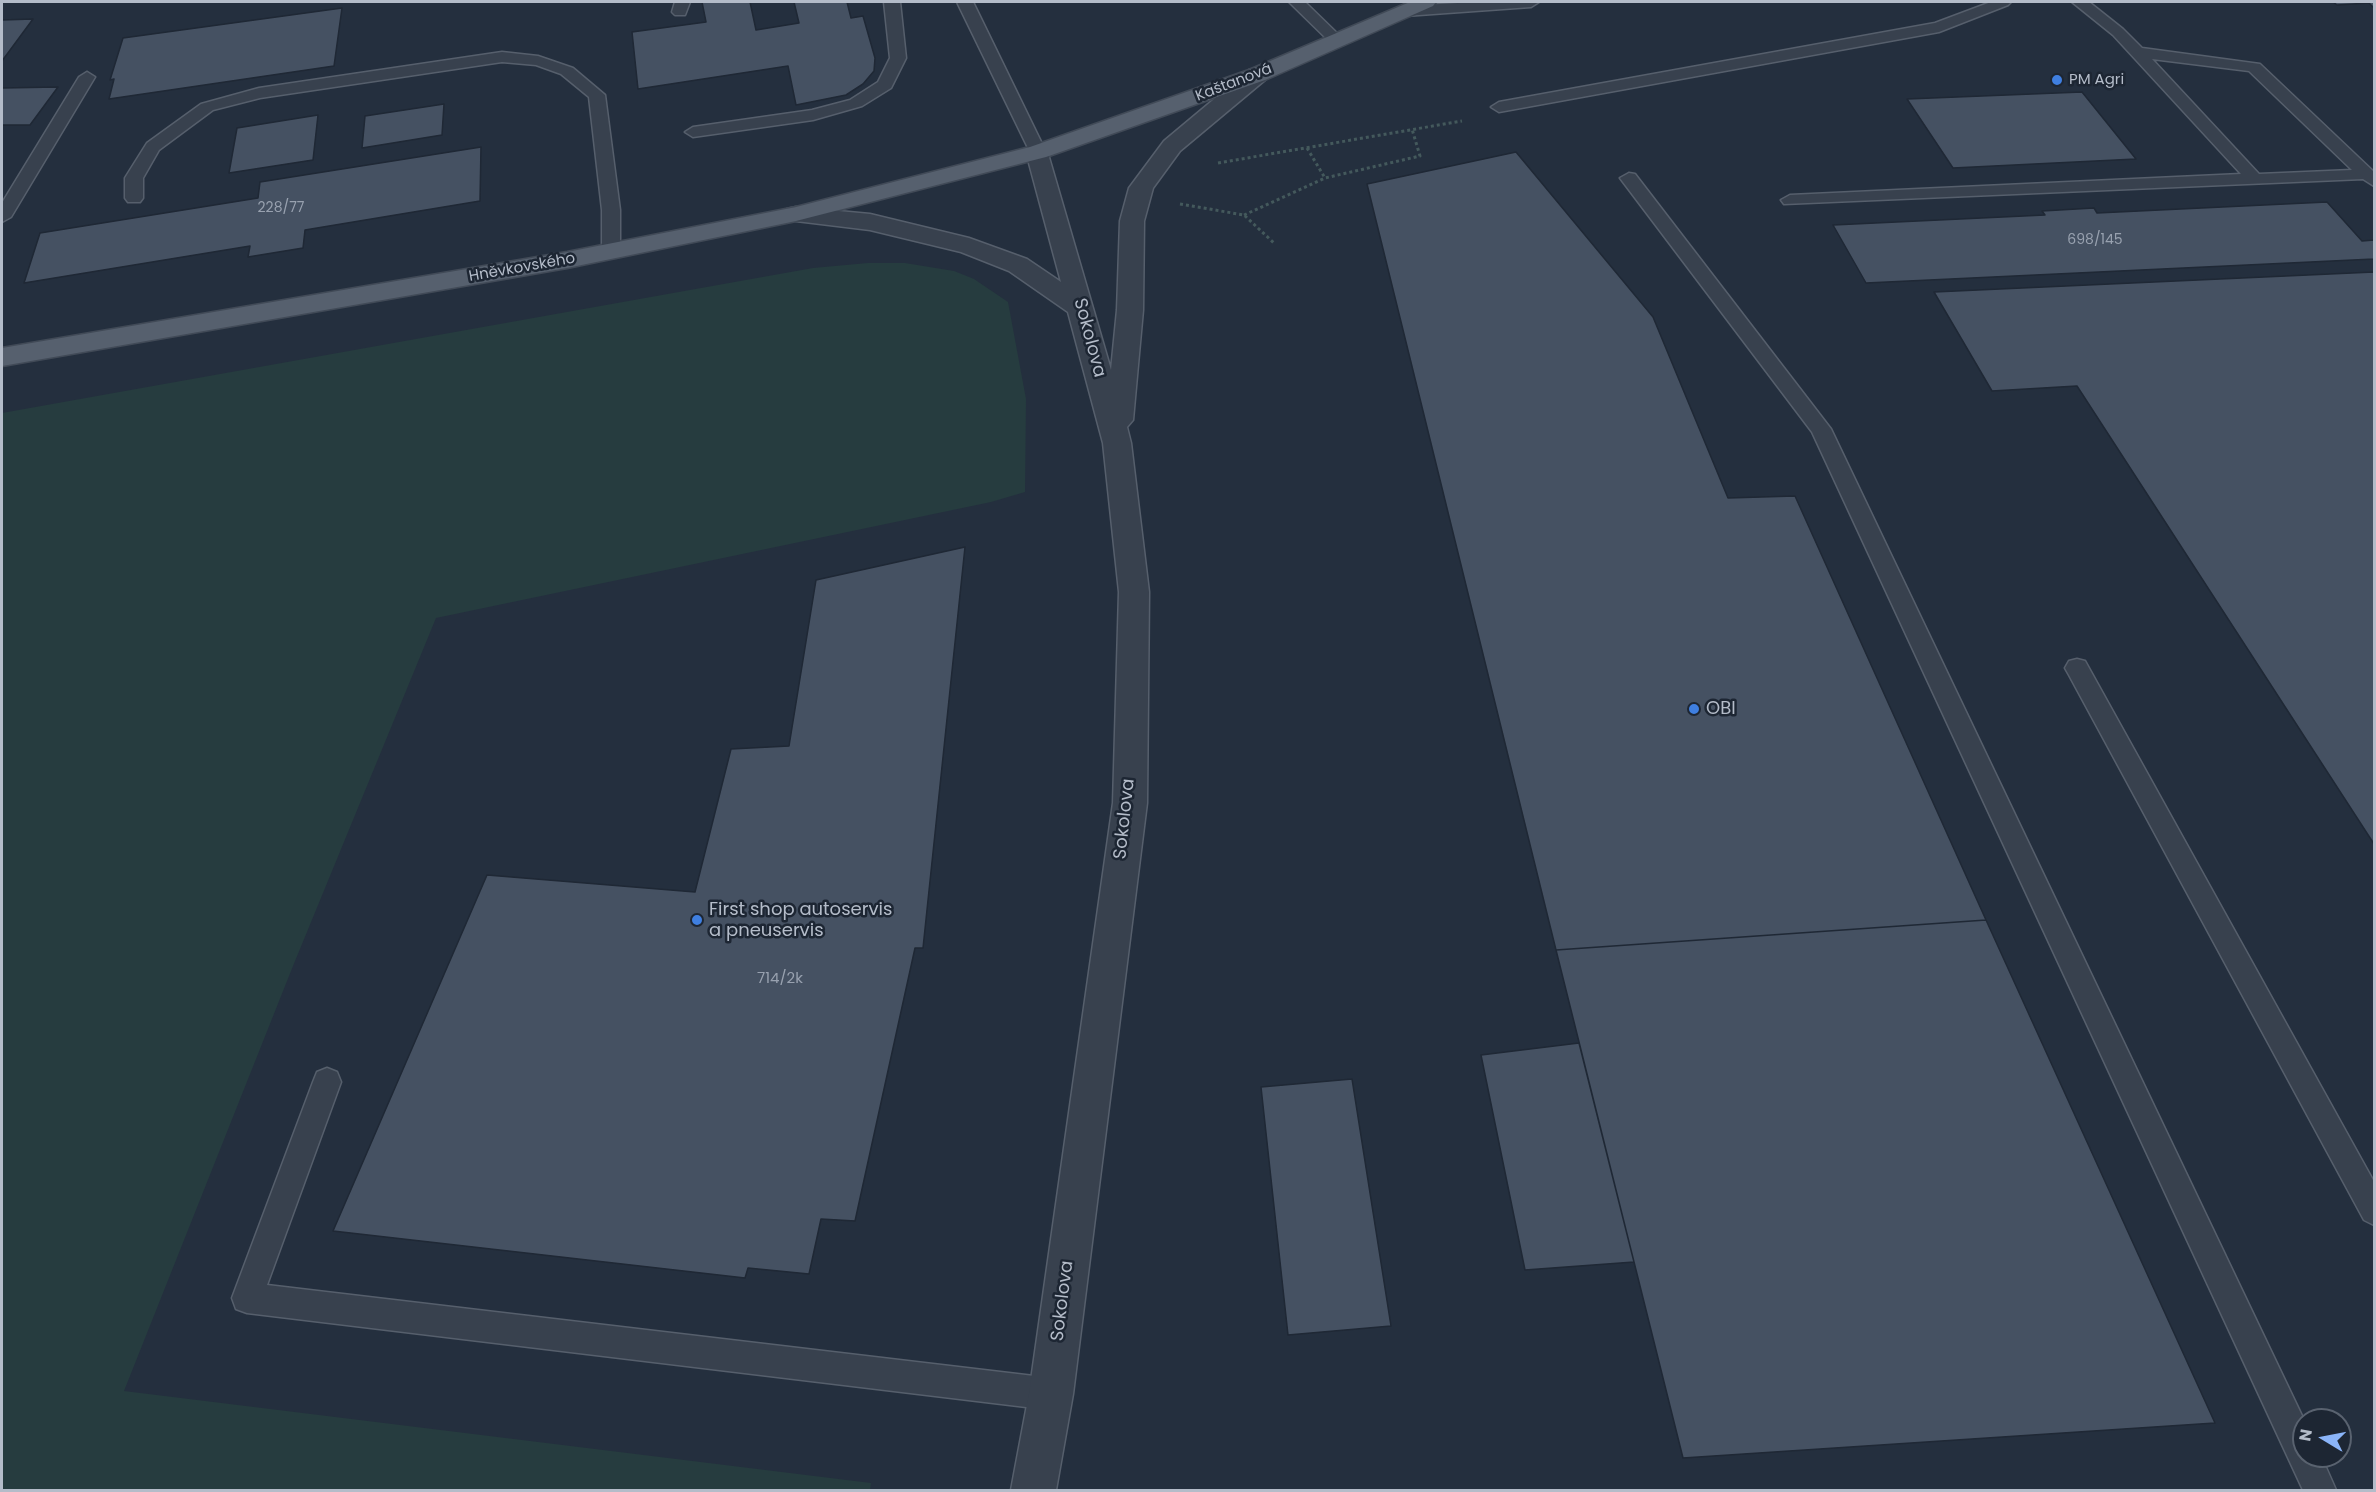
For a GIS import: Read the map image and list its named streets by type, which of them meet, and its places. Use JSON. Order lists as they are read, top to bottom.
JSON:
{
  "streets": {
    "main road": ["Kaštanová", "Hněvkovského"],
    "street": ["Sokolova"]
  },
  "crossings": [
    ["Kaštanová", "Hněvkovského"],
    ["Kaštanová", "Sokolova"],
    ["Hněvkovského", "Sokolova"]
  ],
  "places": ["PM Agri", "OBI", "First shop autoservis a pneuservis"],
  "house_numbers": ["228/77", "698/145", "714/2k"],
  "north": "left"
}
